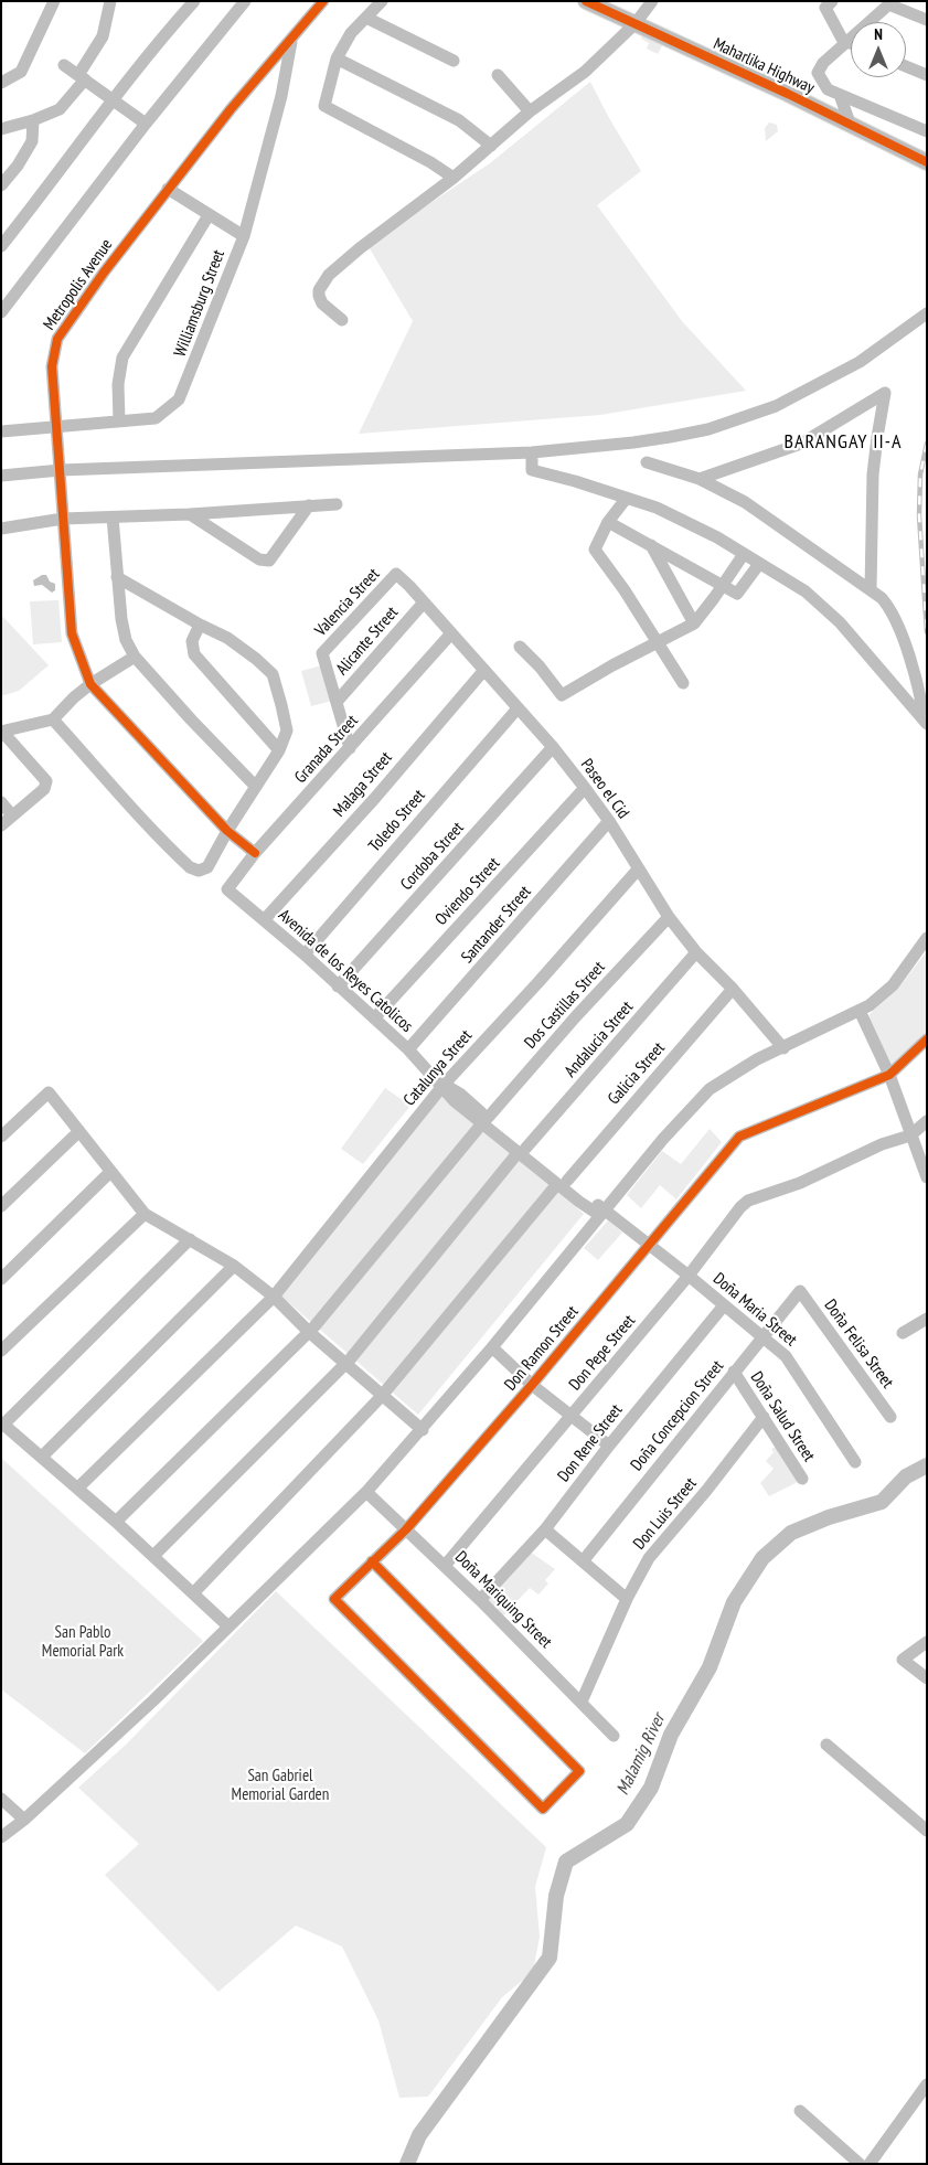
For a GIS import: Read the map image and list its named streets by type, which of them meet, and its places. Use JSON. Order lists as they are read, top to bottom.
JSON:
{
  "streets": {
    "main road": ["Maharlika Highway"],
    "street": [
      "Metropolis Avenue",
      "Williamsburg Street",
      "Valencia Street",
      "Alicante Street",
      "Granada Street",
      "Malaga Street",
      "Paseo el Cid",
      "Toledo Street",
      "Cordoba Street",
      "Oviendo Street",
      "Santander Street",
      "Avenida de los Reyes Catolicos",
      "Dos Castillas Street",
      "Andalucia Street",
      "Catalunya Street",
      "Galicia Street",
      "Doña Maria Street",
      "Doña Felisa Street",
      "Don Ramon Street",
      "Don Pepe Street",
      "Doña Concepcion Street",
      "Doña Salud Street",
      "Don Rene Street",
      "Don Luis Street",
      "Doña Mariquing Street"
    ]
  },
  "crossings": [
    ["Metropolis Avenue", "Williamsburg Street"],
    ["Valencia Street", "Alicante Street"],
    ["Valencia Street", "Paseo el Cid"],
    ["Alicante Street", "Paseo el Cid"],
    ["Granada Street", "Paseo el Cid"],
    ["Granada Street", "Avenida de los Reyes Catolicos"],
    ["Malaga Street", "Paseo el Cid"],
    ["Malaga Street", "Avenida de los Reyes Catolicos"],
    ["Paseo el Cid", "Toledo Street"],
    ["Paseo el Cid", "Cordoba Street"],
    ["Paseo el Cid", "Oviendo Street"],
    ["Paseo el Cid", "Santander Street"],
    ["Paseo el Cid", "Dos Castillas Street"],
    ["Paseo el Cid", "Andalucia Street"],
    ["Paseo el Cid", "Catalunya Street"],
    ["Paseo el Cid", "Galicia Street"],
    ["Toledo Street", "Avenida de los Reyes Catolicos"],
    ["Cordoba Street", "Avenida de los Reyes Catolicos"],
    ["Oviendo Street", "Avenida de los Reyes Catolicos"],
    ["Santander Street", "Avenida de los Reyes Catolicos"],
    ["Avenida de los Reyes Catolicos", "Dos Castillas Street"],
    ["Avenida de los Reyes Catolicos", "Andalucia Street"],
    ["Avenida de los Reyes Catolicos", "Catalunya Street"],
    ["Avenida de los Reyes Catolicos", "Galicia Street"],
    ["Avenida de los Reyes Catolicos", "Doña Maria Street"],
    ["Doña Maria Street", "Don Ramon Street"],
    ["Doña Maria Street", "Don Pepe Street"],
    ["Doña Maria Street", "Doña Concepcion Street"],
    ["Doña Maria Street", "Don Rene Street"],
    ["Doña Felisa Street", "Doña Concepcion Street"],
    ["Don Ramon Street", "Doña Mariquing Street"],
    ["Don Pepe Street", "Doña Mariquing Street"],
    ["Doña Concepcion Street", "Doña Salud Street"],
    ["Doña Salud Street", "Don Luis Street"],
    ["Don Rene Street", "Doña Mariquing Street"],
    ["Don Luis Street", "Doña Mariquing Street"]
  ],
  "districts": ["BARANGAY II-A"],
  "water": ["Malamig River"],
  "parks": ["San Pablo Memorial Park", "San Gabriel Memorial Garden"],
  "north": "top"
}
